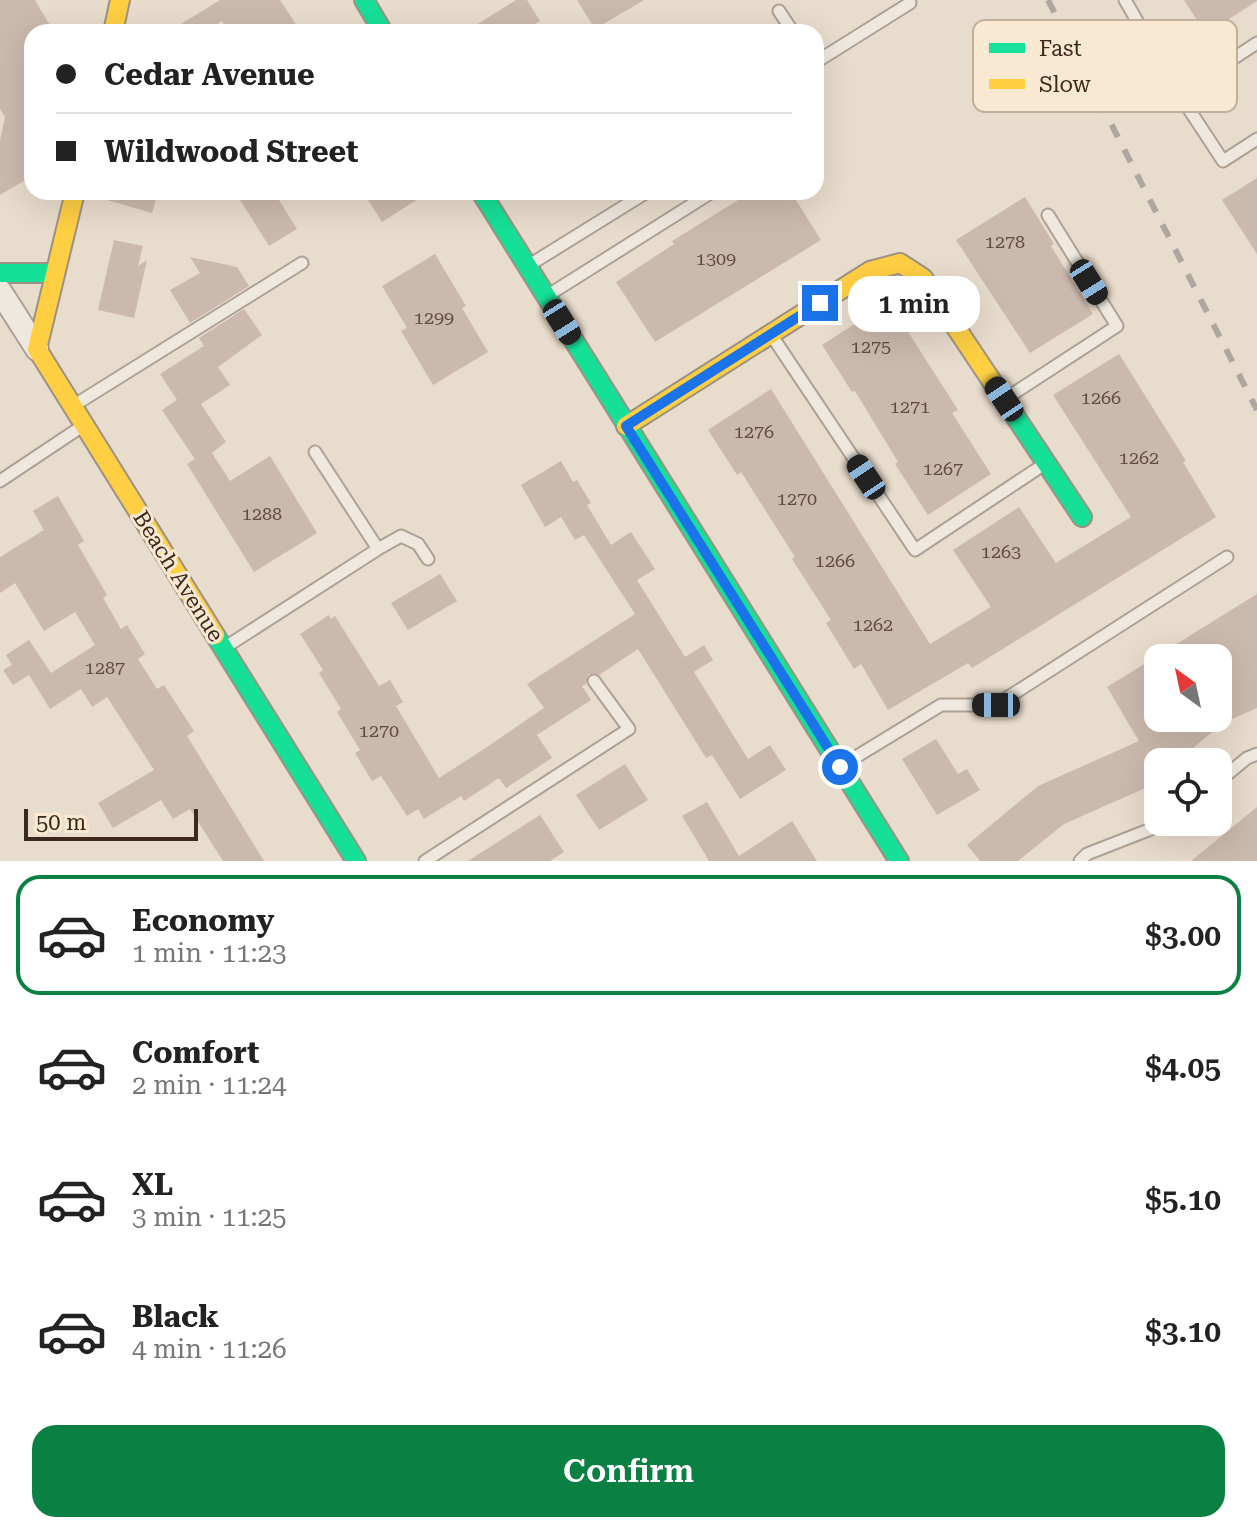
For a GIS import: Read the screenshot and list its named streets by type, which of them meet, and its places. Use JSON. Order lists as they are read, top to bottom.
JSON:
{
  "streets": {
    "street": ["Beach Avenue"]
  },
  "house_numbers": [
    "1278",
    "1309",
    "1299",
    "1275",
    "1266",
    "1271",
    "1276",
    "1262",
    "1267",
    "1270",
    "1288",
    "1263",
    "1266",
    "1262",
    "1287",
    "1270"
  ],
  "legend": ["Fast", "Slow"],
  "scale_bar": "50 m",
  "north": "top left",
  "page": {
    "banner": ["Cedar Avenue", "Wildwood Street"],
    "bubble": "1 min",
    "scale": "50 m",
    "list": [
      {
        "name": "Economy",
        "note": "1 min · 11:23",
        "value": "$3.00"
      },
      {
        "name": "Comfort",
        "note": "2 min · 11:24",
        "value": "$4.05"
      },
      {
        "name": "XL",
        "note": "3 min · 11:25",
        "value": "$5.10"
      },
      {
        "name": "Black",
        "note": "4 min · 11:26",
        "value": "$3.10"
      }
    ],
    "buttons": "Confirm"
  }
}
